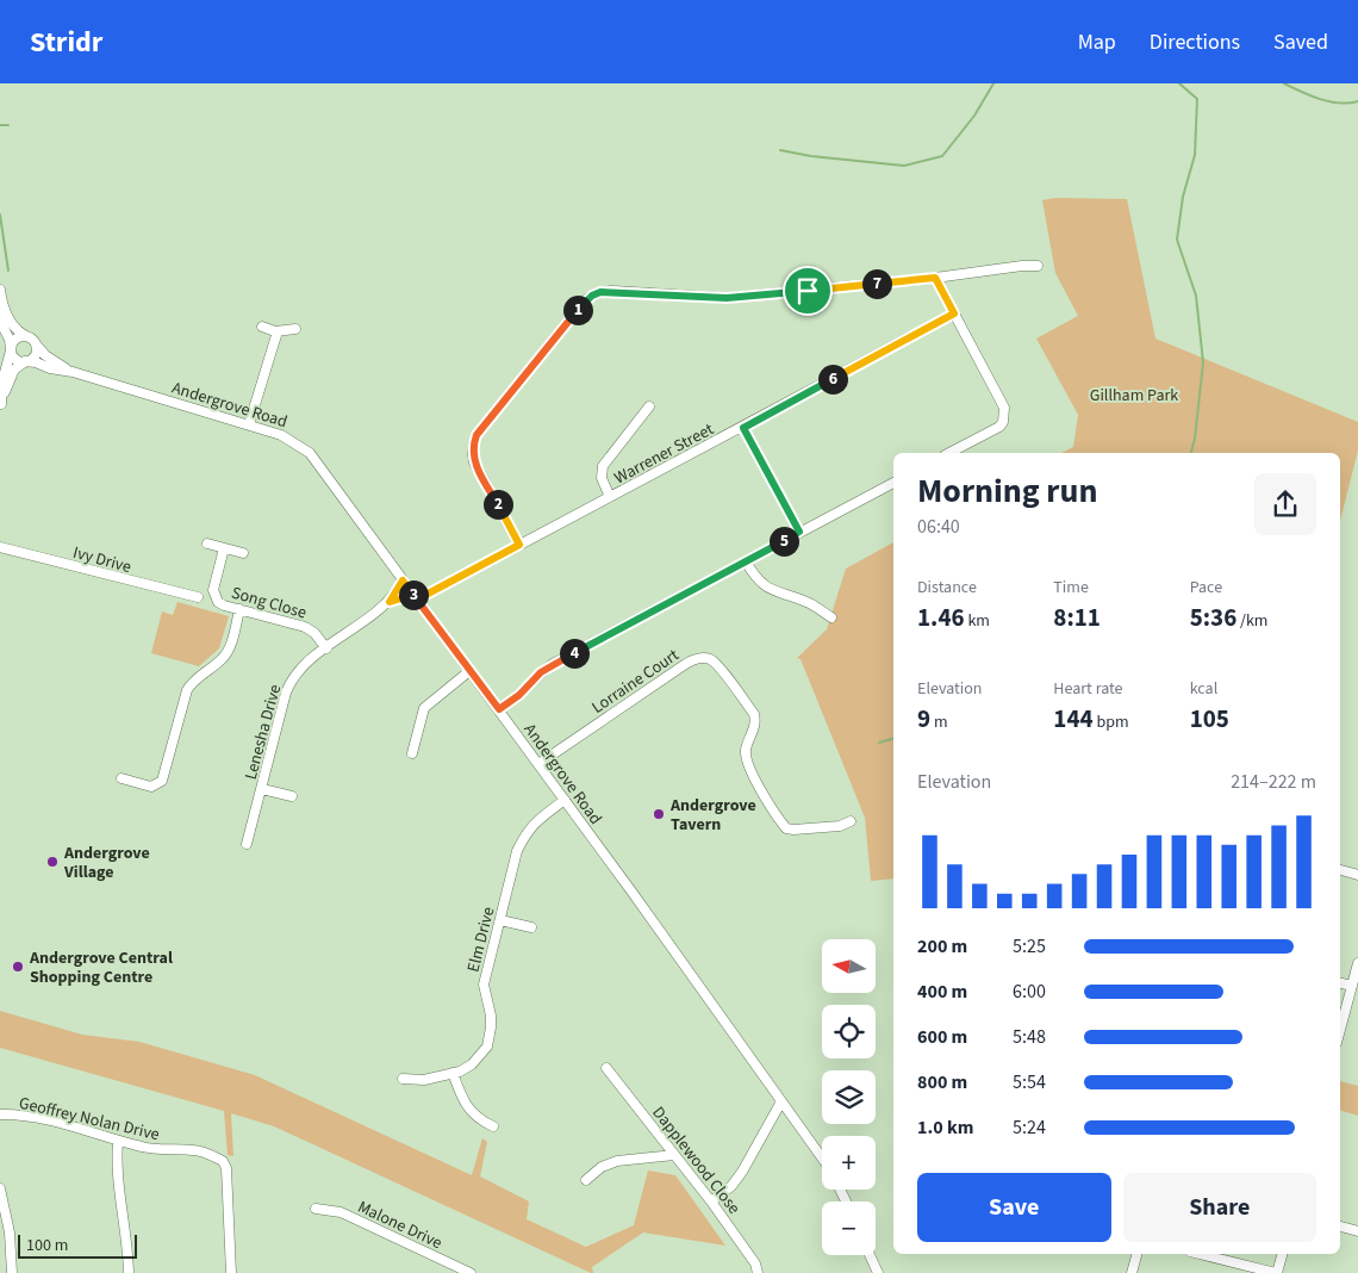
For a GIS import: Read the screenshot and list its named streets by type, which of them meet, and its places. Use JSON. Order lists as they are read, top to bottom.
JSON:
{
  "streets": {
    "street": [
      "Andergrove Road",
      "Warrener Street",
      "Ivy Drive",
      "Song Close",
      "Lorraine Court",
      "Lenesha Drive",
      "Elm Drive",
      "Geoffrey Nolan Drive",
      "Dapplewood Close",
      "Malone Drive"
    ]
  },
  "crossings": [
    ["Andergrove Road", "Warrener Street"],
    ["Andergrove Road", "Lorraine Court"],
    ["Andergrove Road", "Lenesha Drive"],
    ["Andergrove Road", "Elm Drive"],
    ["Warrener Street", "Lenesha Drive"],
    ["Song Close", "Lenesha Drive"]
  ],
  "parks": ["Gillham Park"],
  "places": ["Andergrove Tavern", "Andergrove Village", "Andergrove Central Shopping Centre"],
  "scale_bar": "100 m",
  "north": "left",
  "page": {
    "header": "Stridr",
    "nav": ["Map", "Directions", "Saved"],
    "pins": [
      "7",
      "1",
      "6",
      "2",
      "5",
      "3",
      "4"
    ],
    "heading": ["Morning run", "06:40"],
    "stats": [
      ["Distance", "1.46 km"],
      ["Time", "8:11"],
      ["Pace", "5:36 /km"],
      ["Elevation", "9 m"],
      ["Heart rate", "144 bpm"],
      ["kcal", "105"]
    ],
    "chart": ["Elevation", "214–222 m"],
    "list": [
      {
        "name": "200 m",
        "note": "5:25"
      },
      {
        "name": "400 m",
        "note": "6:00"
      },
      {
        "name": "600 m",
        "note": "5:48"
      },
      {
        "name": "800 m",
        "note": "5:54"
      },
      {
        "name": "1.0 km",
        "note": "5:24"
      }
    ],
    "map_buttons": ["+", "−"],
    "buttons": ["Save", "Share"],
    "scale": "100 m"
  }
}
